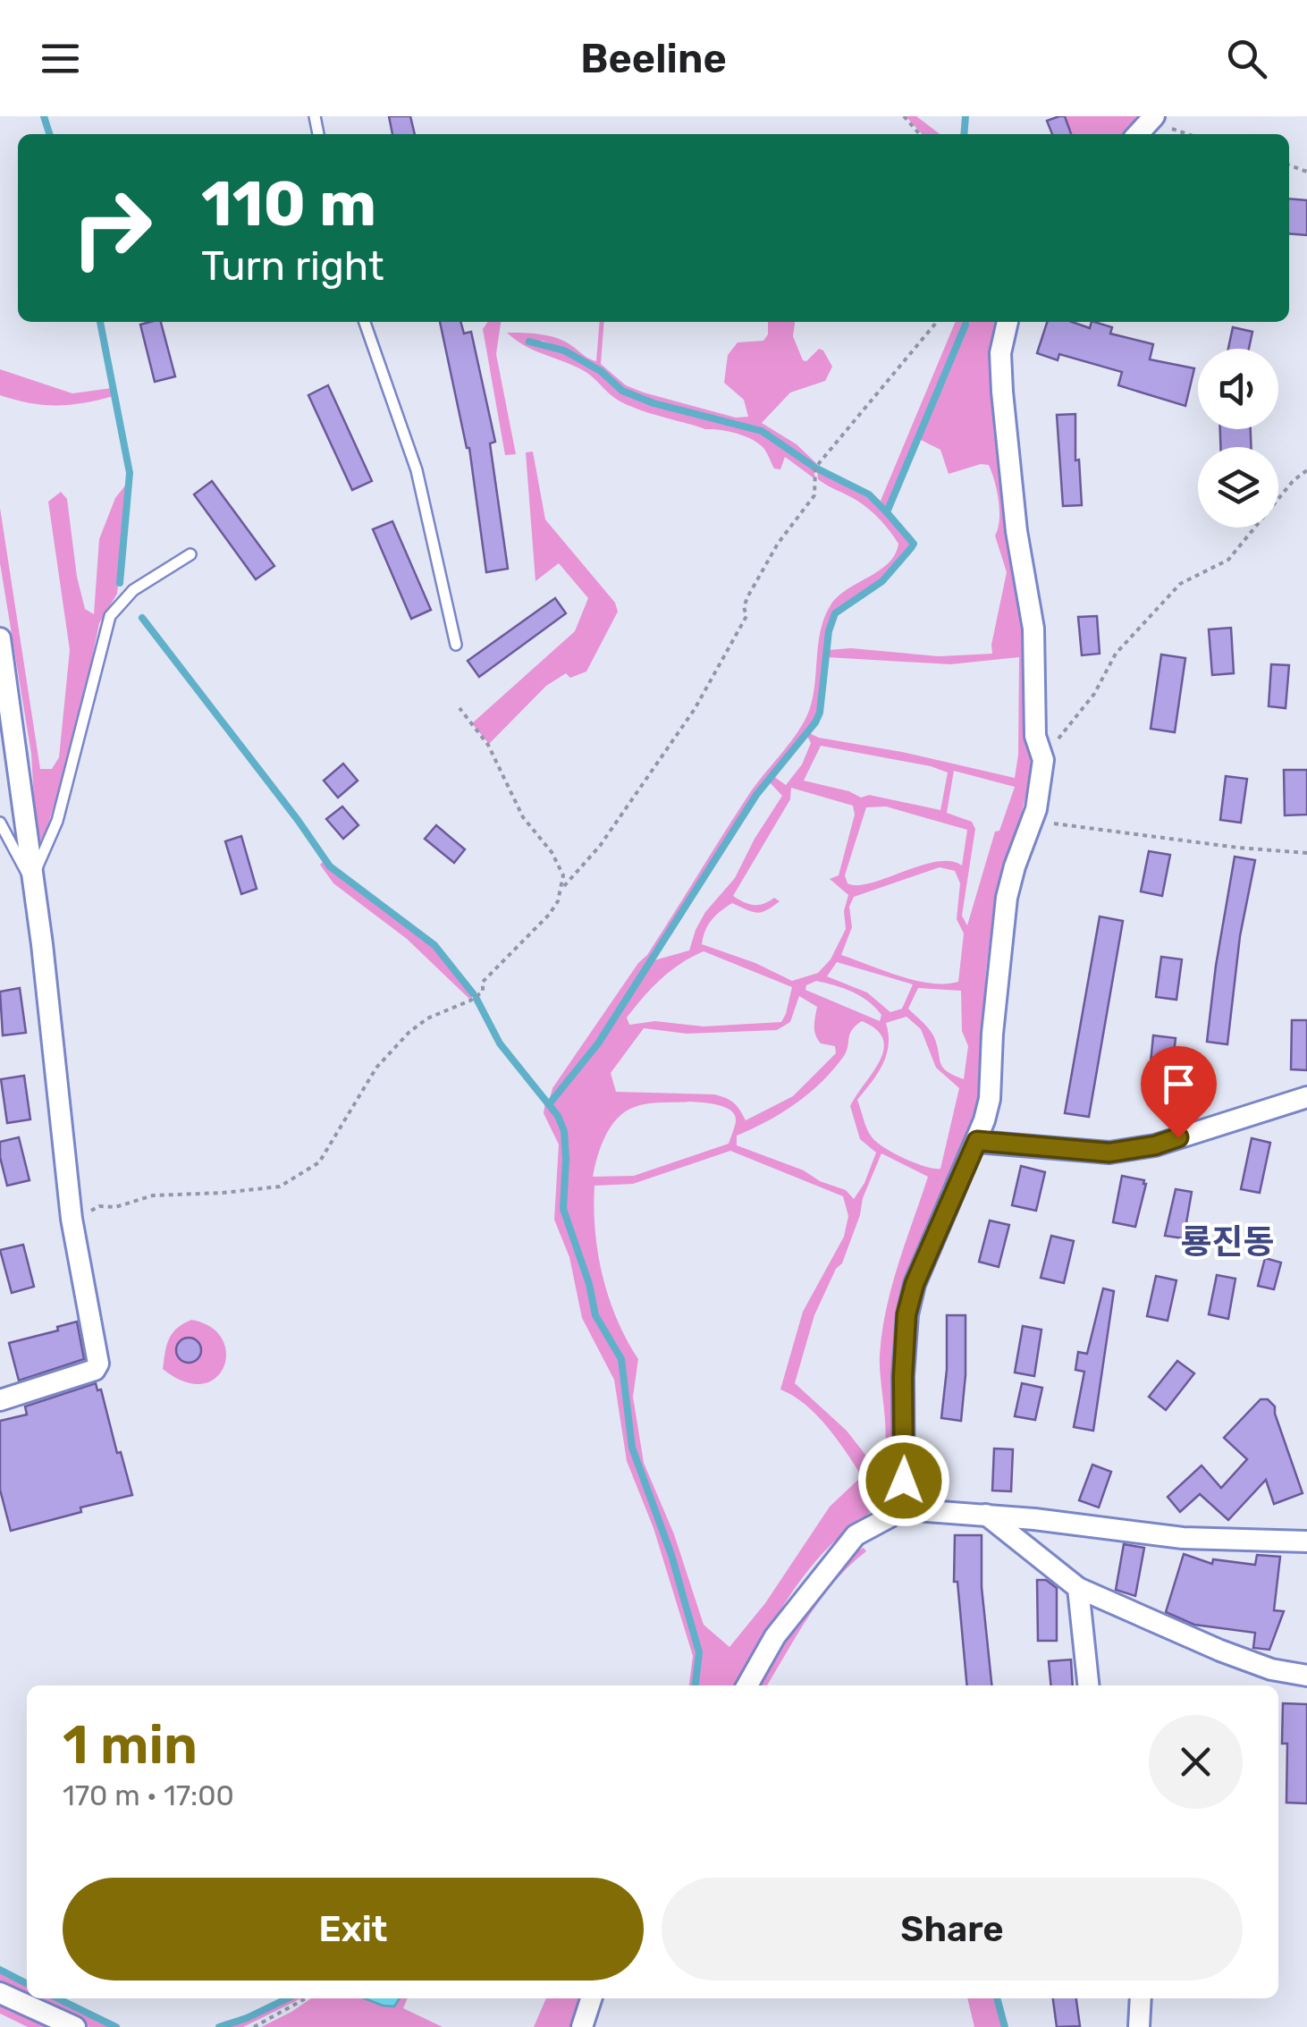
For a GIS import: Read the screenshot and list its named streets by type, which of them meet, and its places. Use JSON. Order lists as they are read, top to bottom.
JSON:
{
  "districts": ["룡진동"],
  "page": {
    "header": "Beeline",
    "turn": ["110 m", "Turn right"],
    "heading": ["1 min", "170 m · 17:00"],
    "buttons": ["Exit", "Share"]
  }
}
